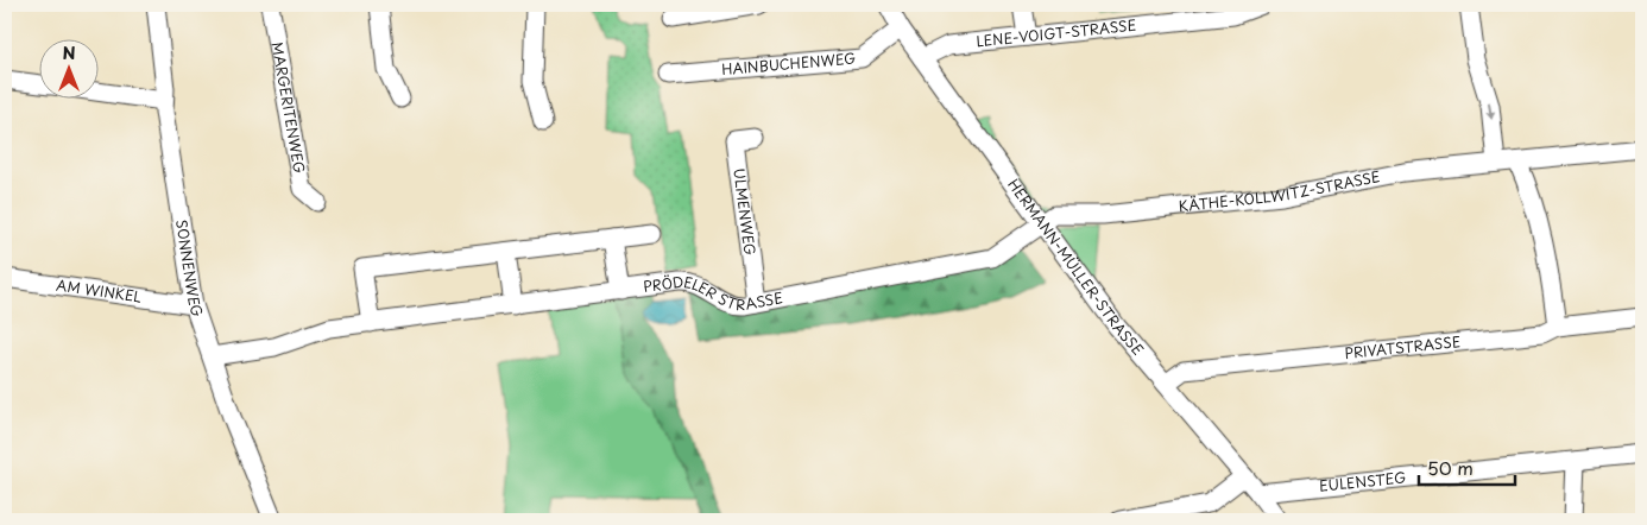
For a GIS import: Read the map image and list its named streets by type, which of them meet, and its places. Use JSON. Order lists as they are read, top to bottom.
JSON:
{
  "streets": {
    "street": [
      "LENE-VOIGT-STRASSE",
      "HAINBUCHENWEG",
      "MARGERITENWEG",
      "KÄTHE-KOLLWITZ-STRASSE",
      "ULMENWEG",
      "HERMANN-MÜLLER-STRASSE",
      "SONNENWEG",
      "AM WINKEL",
      "PRÖDELER STRASSE",
      "PRIVATSTRASSE",
      "EULENSTEG"
    ]
  },
  "crossings": [
    ["LENE-VOIGT-STRASSE", "HERMANN-MÜLLER-STRASSE"],
    ["HAINBUCHENWEG", "HERMANN-MÜLLER-STRASSE"],
    ["KÄTHE-KOLLWITZ-STRASSE", "HERMANN-MÜLLER-STRASSE"],
    ["KÄTHE-KOLLWITZ-STRASSE", "PRÖDELER STRASSE"],
    ["ULMENWEG", "PRÖDELER STRASSE"],
    ["HERMANN-MÜLLER-STRASSE", "PRÖDELER STRASSE"],
    ["HERMANN-MÜLLER-STRASSE", "PRIVATSTRASSE"],
    ["HERMANN-MÜLLER-STRASSE", "EULENSTEG"],
    ["SONNENWEG", "AM WINKEL"],
    ["SONNENWEG", "PRÖDELER STRASSE"]
  ],
  "scale_bar": "50 m",
  "north": "top"
}
